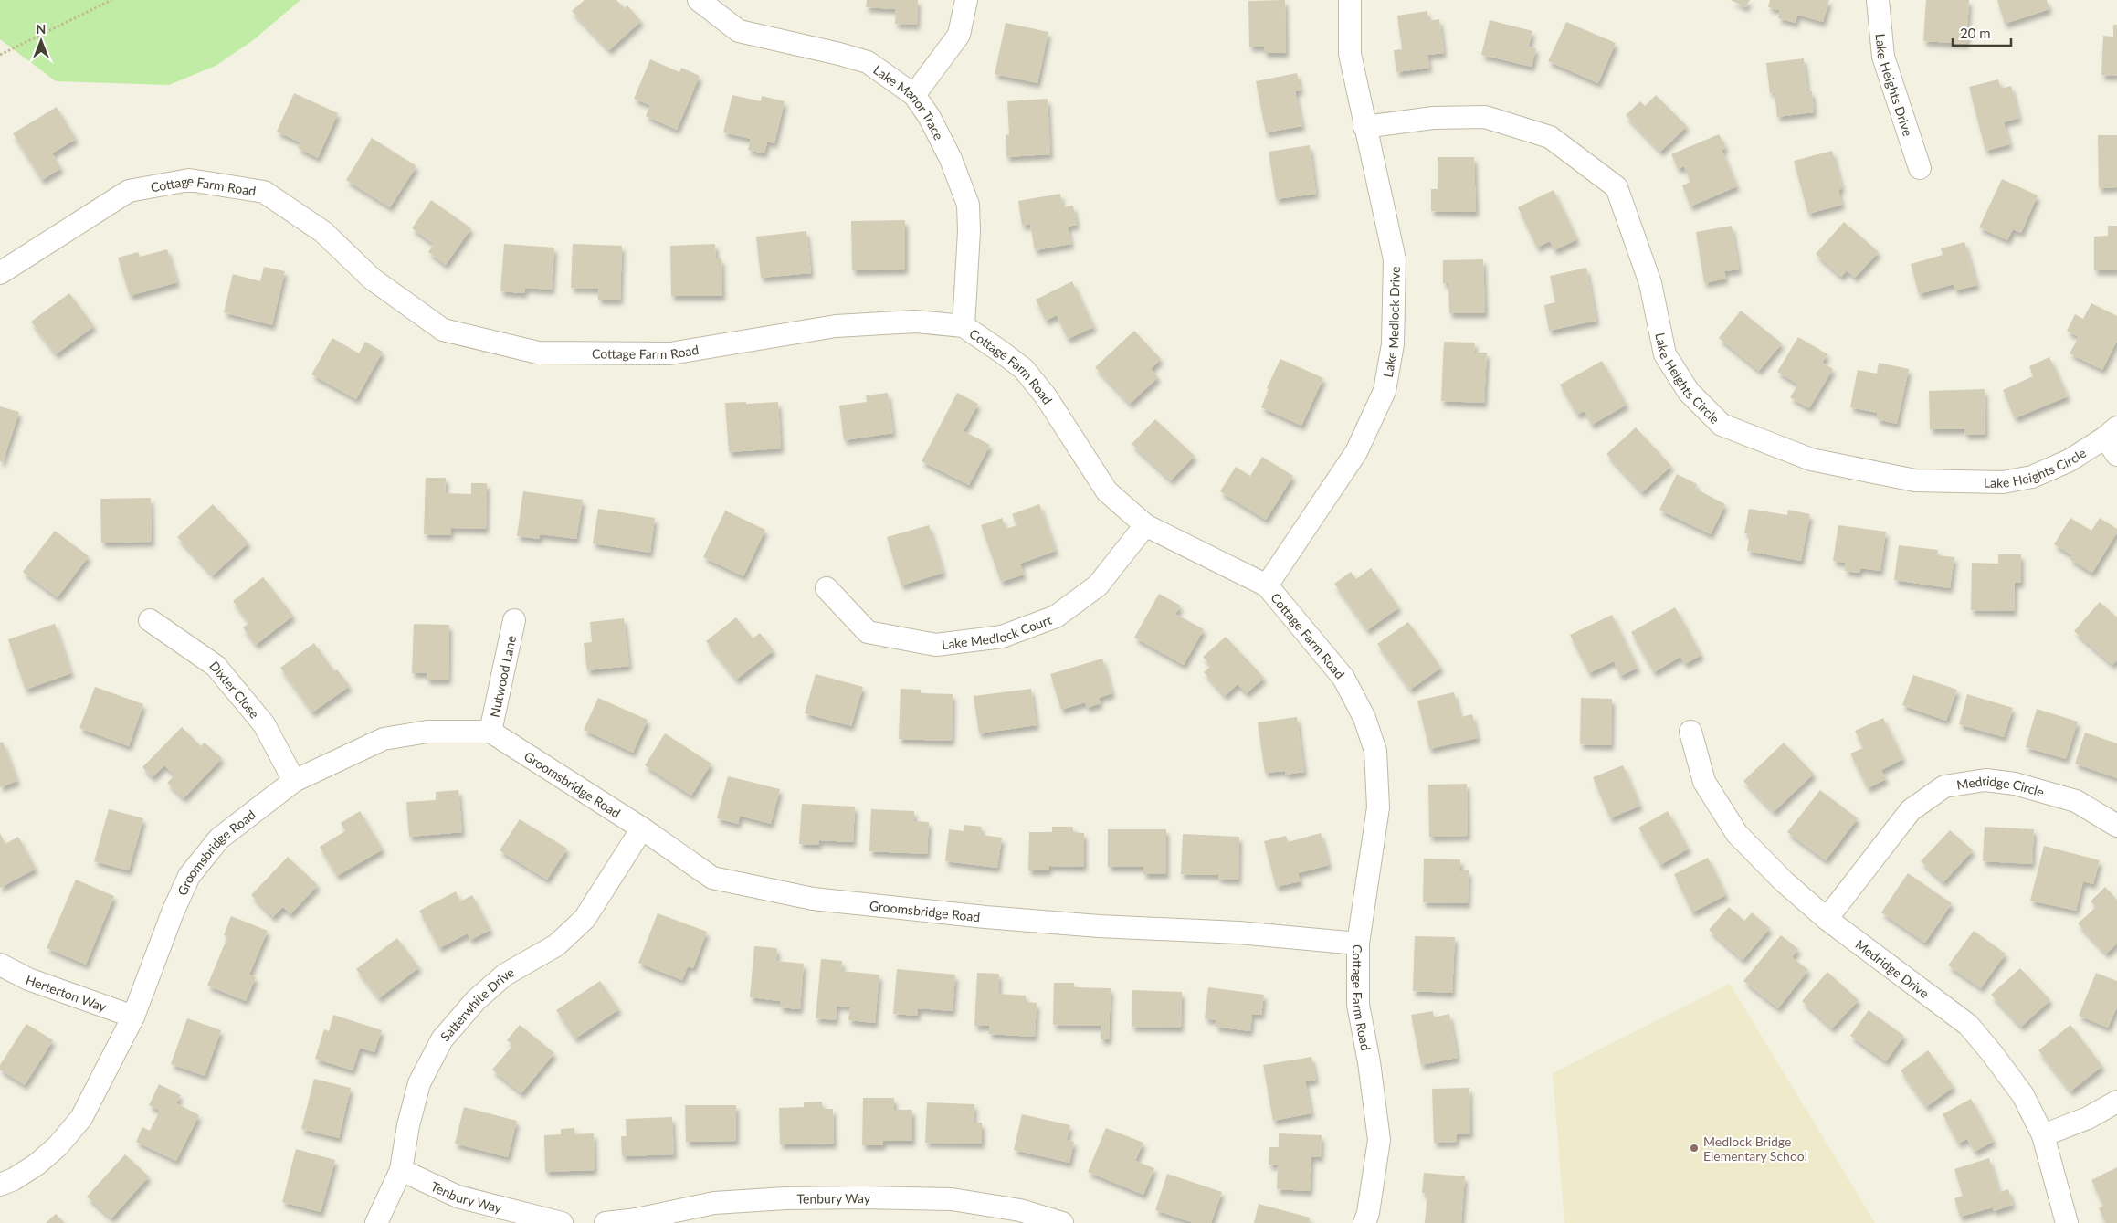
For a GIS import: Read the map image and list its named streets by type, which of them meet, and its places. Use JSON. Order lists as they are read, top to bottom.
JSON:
{
  "streets": {
    "street": [
      "Lake Heights Drive",
      "Lake Manor Trace",
      "Cottage Farm Road",
      "Lake Medlock Drive",
      "Lake Heights Circle",
      "Lake Medlock Court",
      "Nutwood Lane",
      "Dixter Close",
      "Groomsbridge Road",
      "Medridge Circle",
      "Medridge Drive",
      "Herterton Way",
      "Satterwhite Drive",
      "Tenbury Way"
    ]
  },
  "crossings": [
    ["Lake Manor Trace", "Cottage Farm Road"],
    ["Cottage Farm Road", "Lake Medlock Drive"],
    ["Cottage Farm Road", "Lake Medlock Court"],
    ["Cottage Farm Road", "Groomsbridge Road"],
    ["Lake Medlock Drive", "Lake Heights Circle"],
    ["Nutwood Lane", "Groomsbridge Road"],
    ["Dixter Close", "Groomsbridge Road"],
    ["Groomsbridge Road", "Herterton Way"],
    ["Groomsbridge Road", "Satterwhite Drive"],
    ["Medridge Circle", "Medridge Drive"],
    ["Satterwhite Drive", "Tenbury Way"]
  ],
  "places": ["Medlock Bridge Elementary School"],
  "scale_bar": "20 m",
  "north": "top"
}
